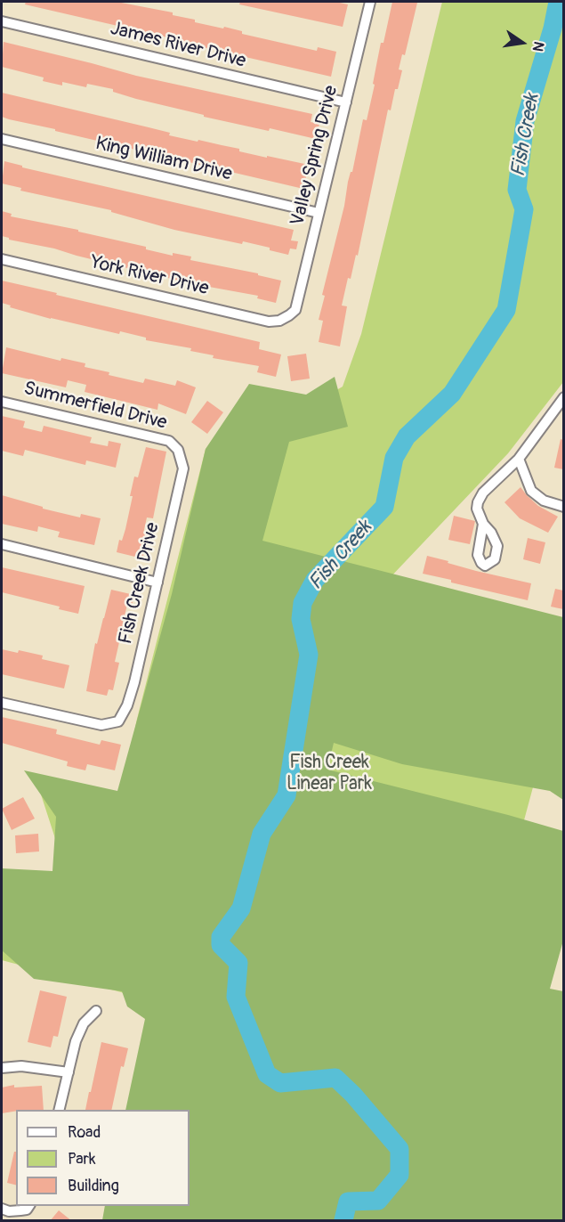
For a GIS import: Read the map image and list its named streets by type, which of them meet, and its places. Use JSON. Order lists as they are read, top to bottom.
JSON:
{
  "streets": {
    "street": [
      "James River Drive",
      "Valley Spring Drive",
      "King William Drive",
      "York River Drive",
      "Summerfield Drive",
      "Fish Creek Drive"
    ]
  },
  "crossings": [
    ["James River Drive", "Valley Spring Drive"],
    ["Valley Spring Drive", "King William Drive"],
    ["Valley Spring Drive", "York River Drive"],
    ["Summerfield Drive", "Fish Creek Drive"]
  ],
  "water": ["Fish Creek"],
  "parks": ["Fish Creek Linear Park"],
  "legend": ["Road", "Park", "Building"],
  "north": "right"
}
